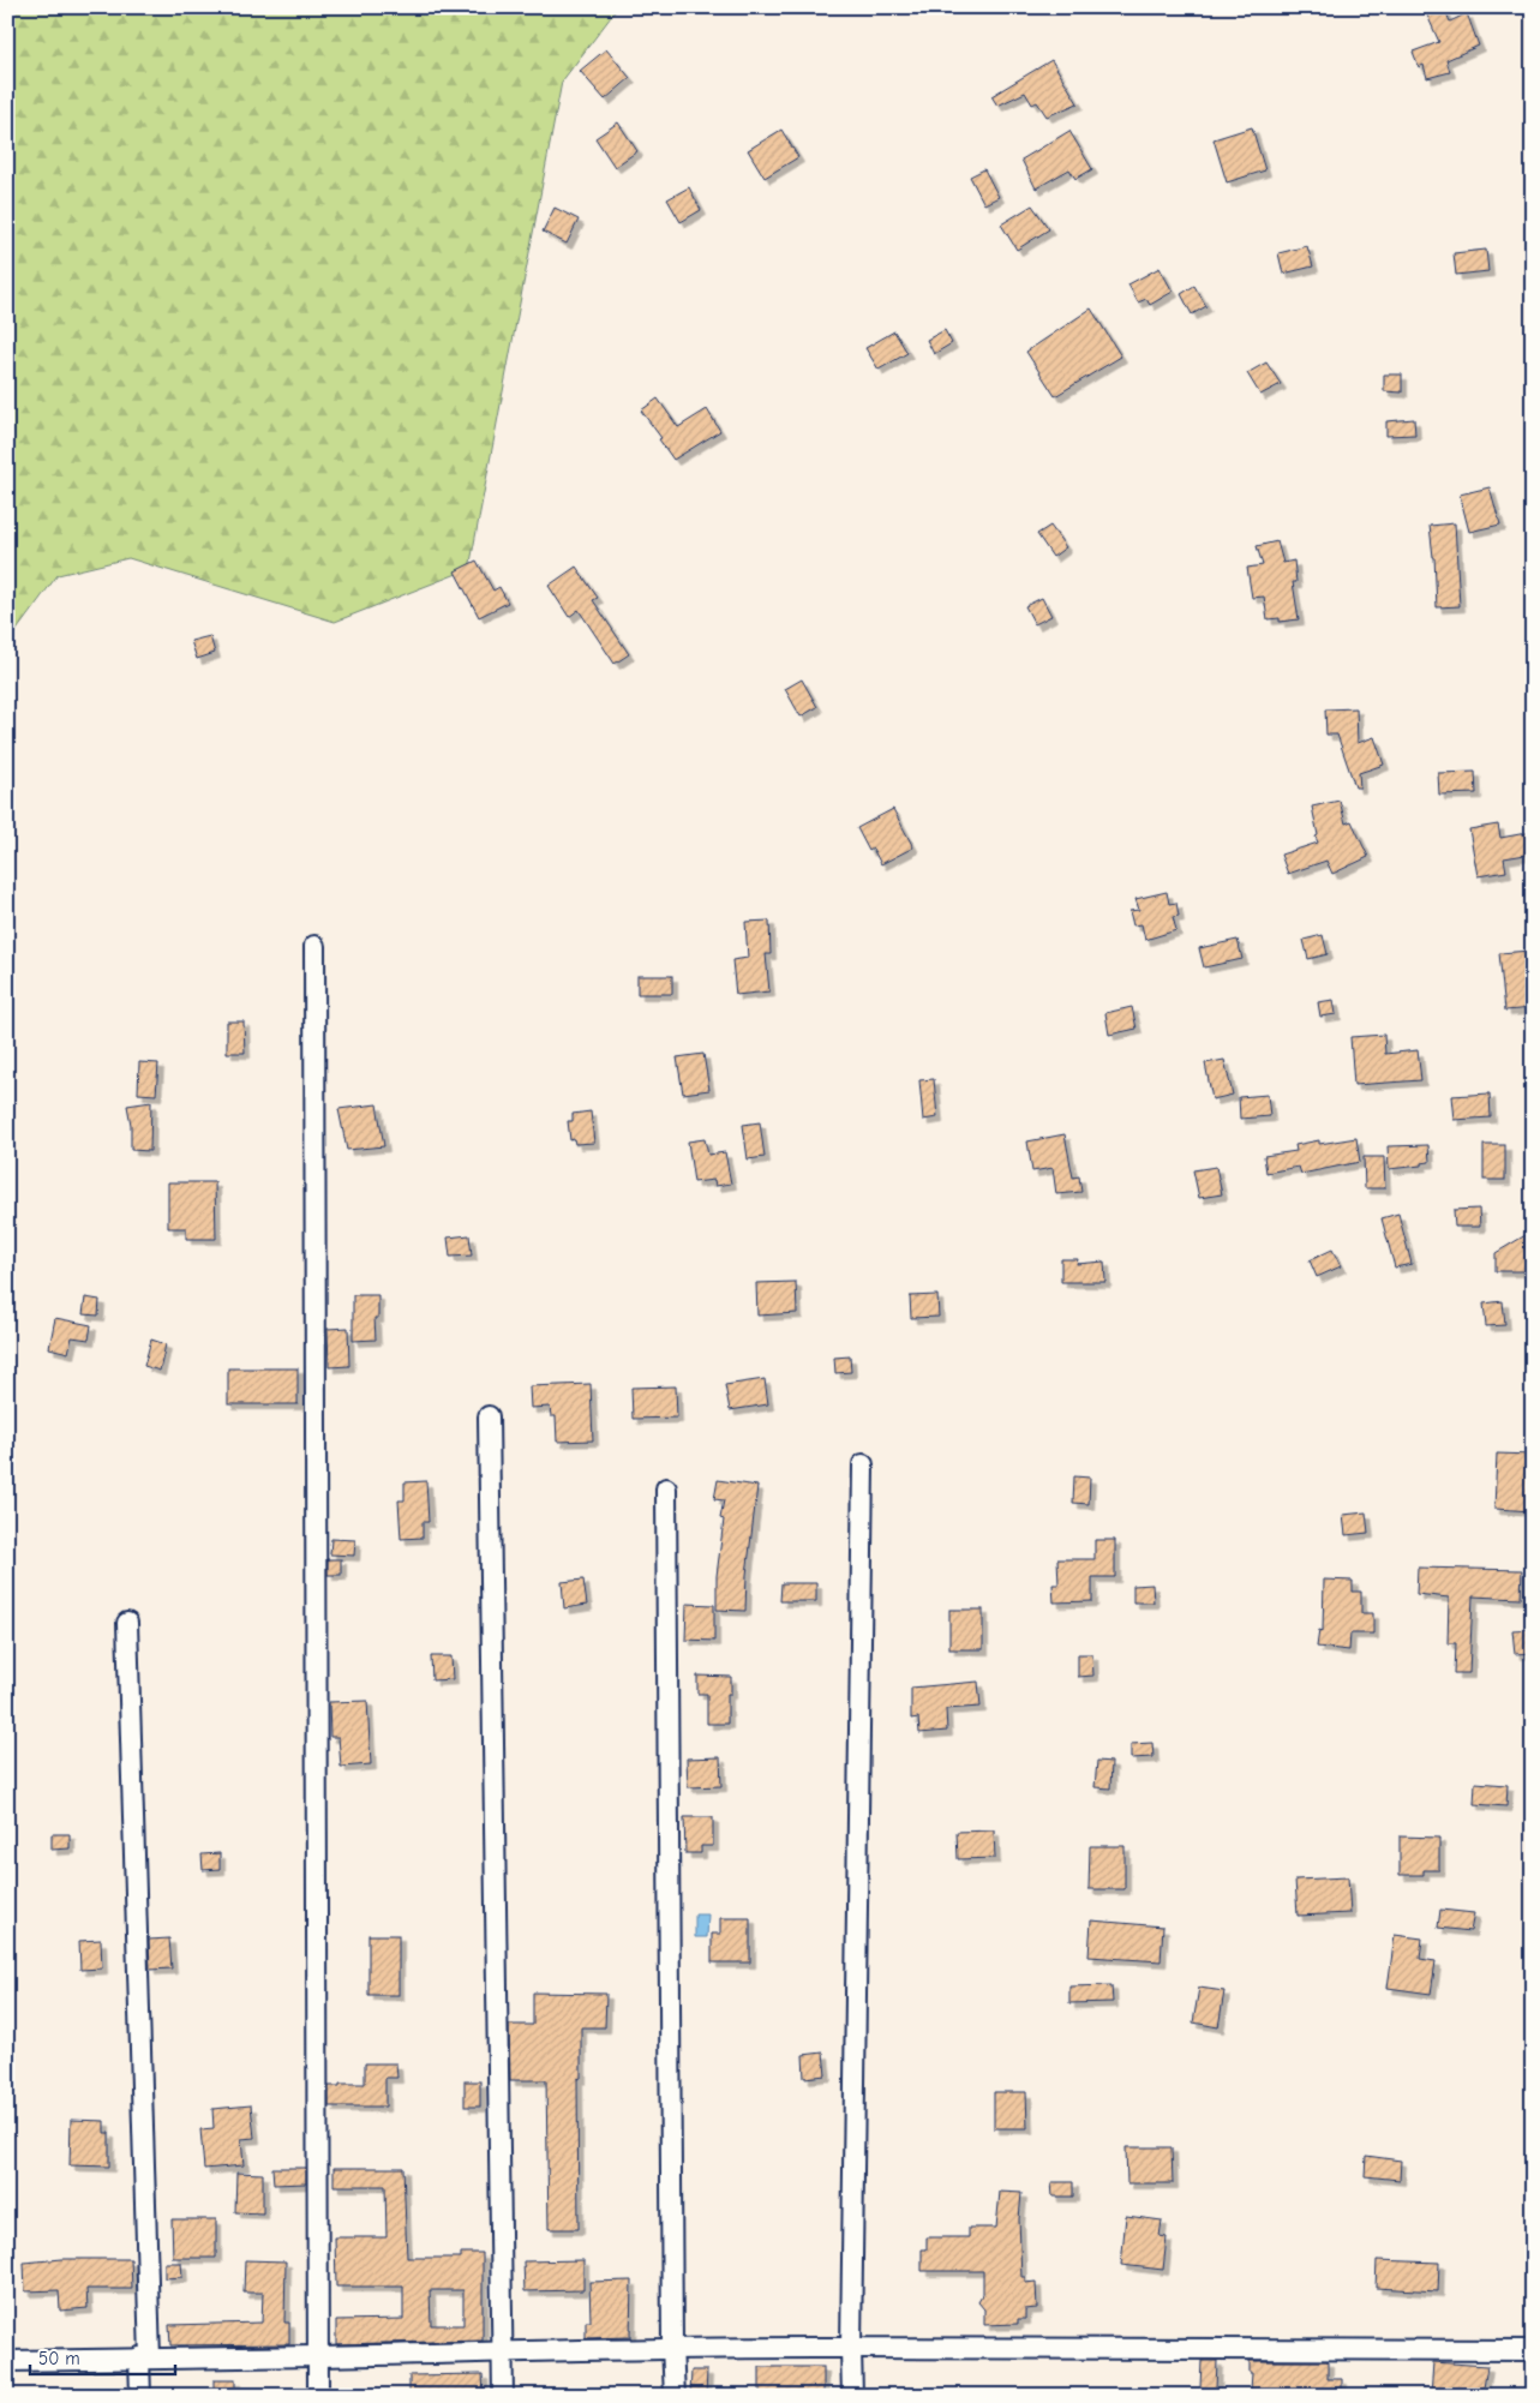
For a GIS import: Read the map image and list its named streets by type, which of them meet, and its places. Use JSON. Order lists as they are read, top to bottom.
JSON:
{
  "scale_bar": "50 m"
}
